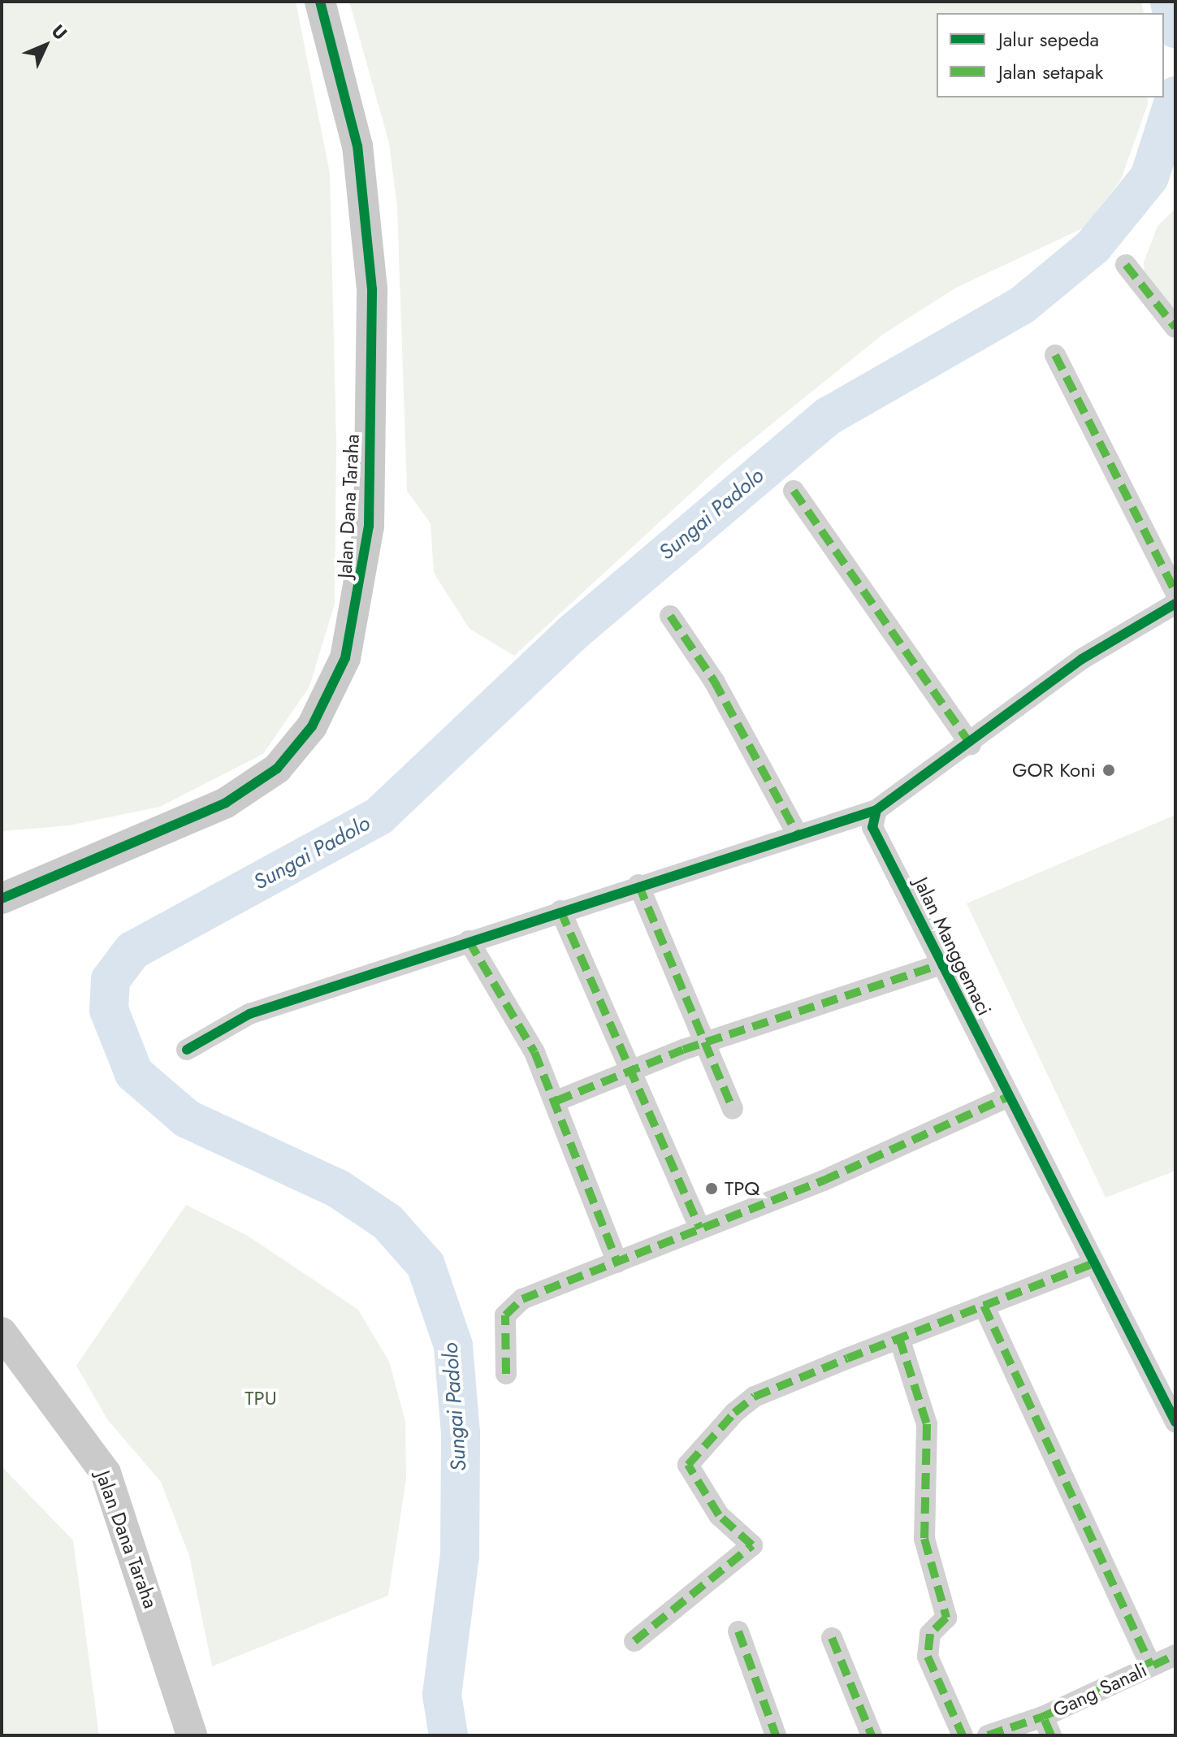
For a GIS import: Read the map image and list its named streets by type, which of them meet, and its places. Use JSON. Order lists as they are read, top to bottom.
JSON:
{
  "streets": {
    "street": ["Jalan Dana Taraha", "Jalan Manggemaci", "Gang Sanali"]
  },
  "water": ["Sungai Padolo"],
  "parks": ["TPU"],
  "places": ["GOR Koni", "TPQ"],
  "legend": ["Jalur sepeda", "Jalan setapak"],
  "north": "top right"
}
